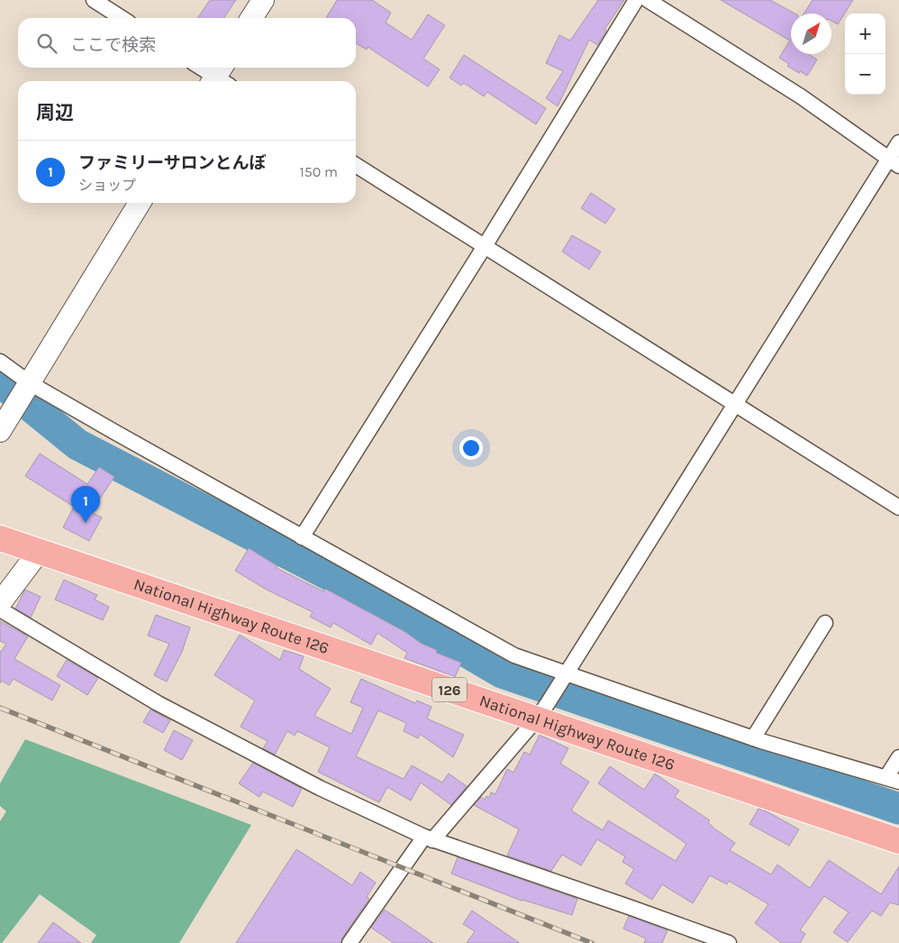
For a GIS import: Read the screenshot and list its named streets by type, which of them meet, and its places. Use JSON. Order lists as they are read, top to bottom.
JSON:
{
  "streets": {
    "highway": ["National Highway Route 126", "126"]
  },
  "north": "top right",
  "page": {
    "map_buttons": ["+", "−"],
    "search": "ここで検索",
    "heading": "周辺",
    "list": [
      {
        "mark": "1",
        "name": "ファミリーサロンとんぼ",
        "note": "ショップ",
        "value": "150 m"
      }
    ],
    "pins": "1"
  }
}
